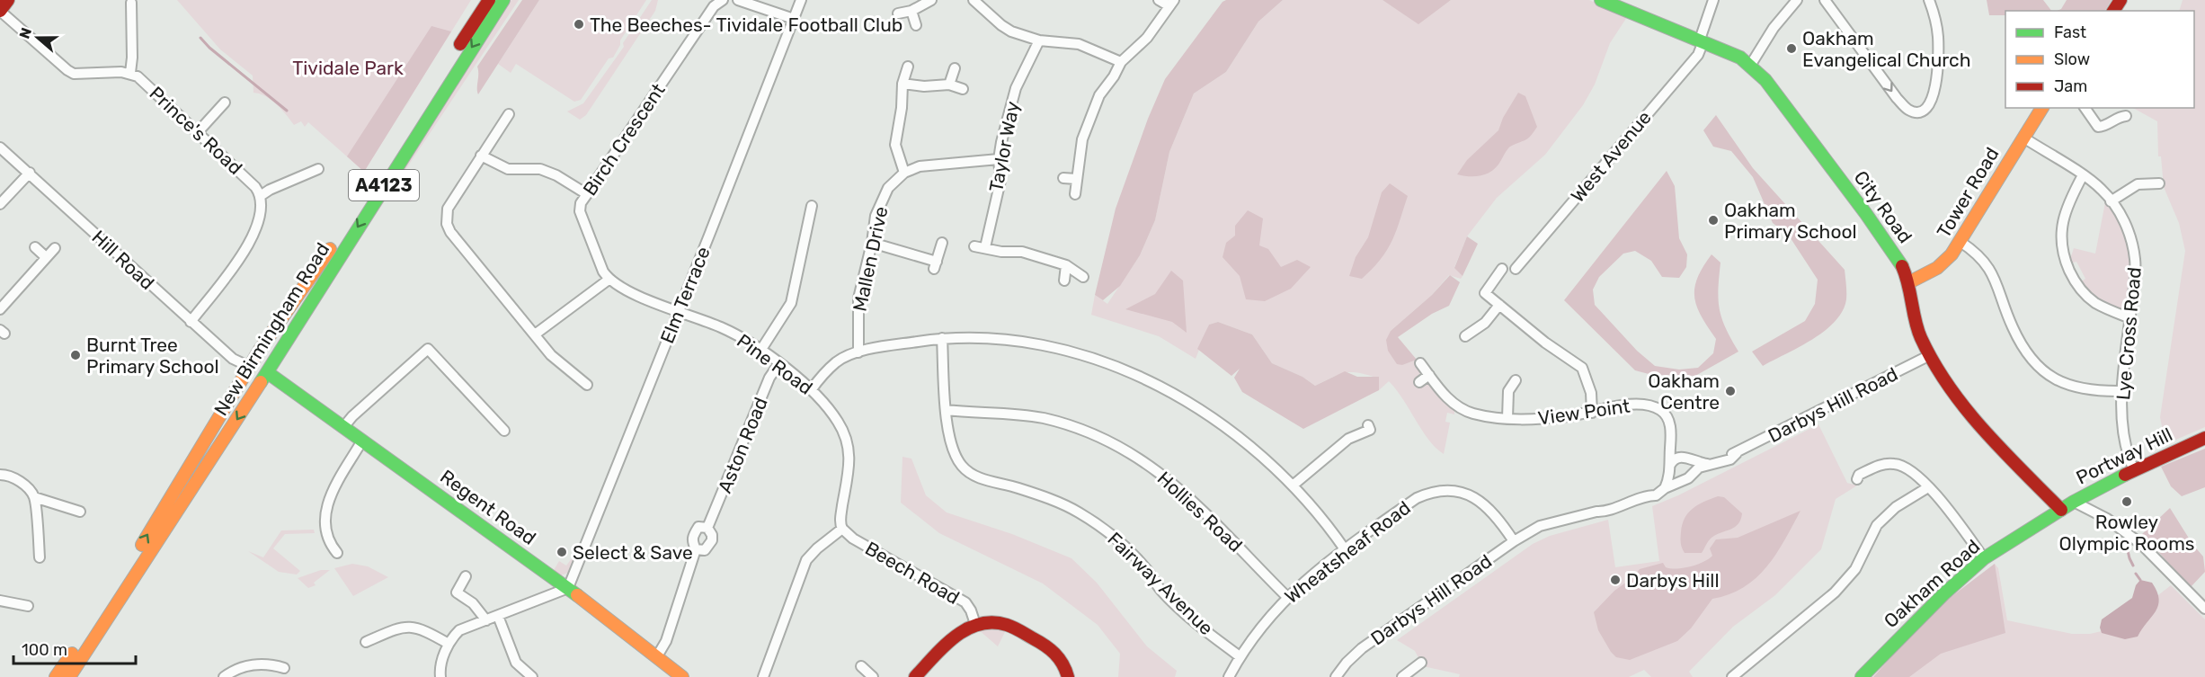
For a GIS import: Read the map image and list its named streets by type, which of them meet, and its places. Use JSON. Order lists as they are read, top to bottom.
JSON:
{
  "streets": {
    "main road": [
      "A4123",
      "Tower Road",
      "City Road",
      "New Birmingham Road",
      "Portway Hill",
      "Regent Road",
      "Oakham Road"
    ],
    "street": [
      "Prince's Road",
      "Birch Crescent",
      "Taylor Way",
      "West Avenue",
      "Mallen Drive",
      "Hill Road",
      "Elm Terrace",
      "Lye Cross Road",
      "Pine Road",
      "Darbys Hill Road",
      "View Point",
      "Aston Road",
      "Hollies Road",
      "Wheatsheaf Road",
      "Beech Road",
      "Fairway Avenue"
    ]
  },
  "crossings": [
    ["Taylor Way", "Mallen Drive"],
    ["West Avenue", "City Road"],
    ["Tower Road", "City Road"],
    ["Tower Road", "Lye Cross Road"],
    ["City Road", "Darbys Hill Road"],
    ["City Road", "Portway Hill"],
    ["City Road", "Oakham Road"],
    ["Hill Road", "New Birmingham Road"],
    ["Hill Road", "Regent Road"],
    ["Elm Terrace", "Pine Road"],
    ["Elm Terrace", "Regent Road"],
    ["New Birmingham Road", "Regent Road"],
    ["Lye Cross Road", "Portway Hill"],
    ["Pine Road", "Aston Road"],
    ["Pine Road", "Beech Road"],
    ["Darbys Hill Road", "View Point"],
    ["Darbys Hill Road", "Wheatsheaf Road"],
    ["Aston Road", "Regent Road"],
    ["Portway Hill", "Oakham Road"],
    ["Hollies Road", "Wheatsheaf Road"],
    ["Hollies Road", "Fairway Avenue"],
    ["Wheatsheaf Road", "Fairway Avenue"]
  ],
  "parks": ["Tividale Park"],
  "places": [
    "The Beeches- Tividale Football Club",
    "Oakham Evangelical Church",
    "Oakham Primary School",
    "Burnt Tree Primary School",
    "Oakham Centre",
    "Rowley Olympic Rooms",
    "Select & Save",
    "Darbys Hill"
  ],
  "legend": ["Fast", "Slow", "Jam"],
  "scale_bar": "100 m",
  "north": "left"
}
